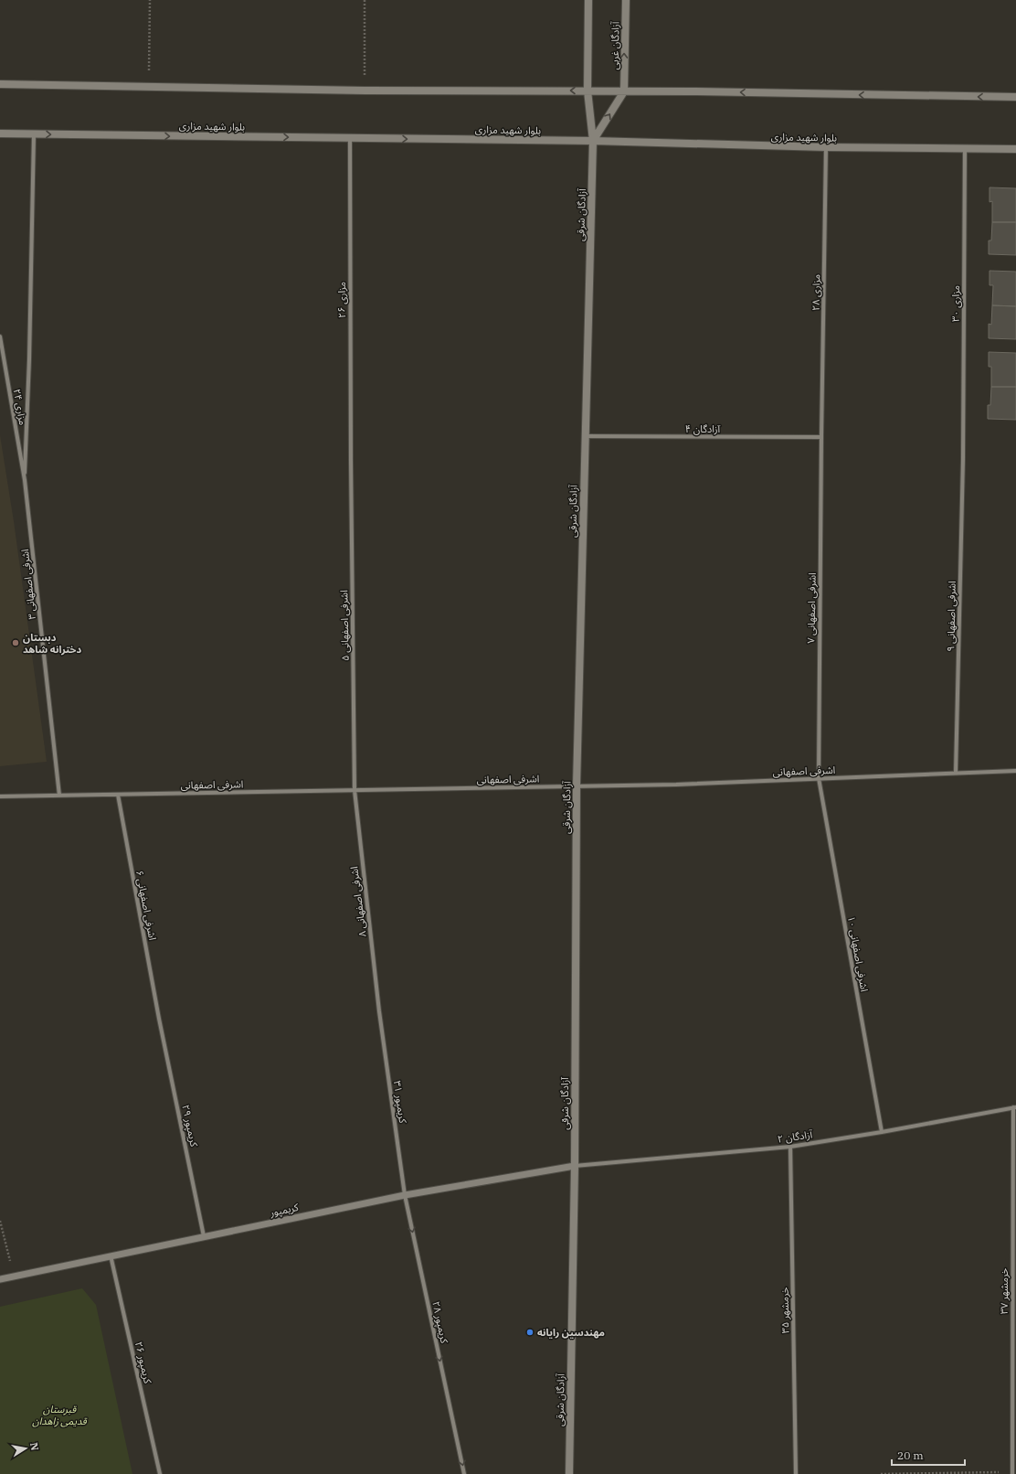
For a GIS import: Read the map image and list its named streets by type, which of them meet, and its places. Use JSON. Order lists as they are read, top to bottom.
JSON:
{
  "streets": {
    "main road": ["آزادگان غربی", "بلوار شهید مزاری", "آزادگان شرقی"],
    "street": [
      "مزاری ۲۸",
      "مزاری ۲۶",
      "مزاری ۳۰",
      "مزاری ۲۴",
      "آزادگان ۴",
      "اشرفی اصفهانی ۳",
      "اشرفی اصفهانی ۷",
      "اشرفی اصفهانی ۹",
      "اشرفی اصفهانی ۵",
      "اشرفی اصفهانی",
      "اشرفی اصفهانی ۸",
      "اشرفی اصفهانی ۶",
      "اشرفی اصفهانی ۱۰",
      "کریمپور ۳۱",
      "کریمپور ۲۹",
      "آزادگان ۲",
      "کریمپور",
      "خرمشهر ۳۷",
      "خرمشهر ۳۵",
      "کریمپور ۲۸",
      "کریمپور ۲۶"
    ]
  },
  "crossings": [
    ["بلوار شهید مزاری", "آزادگان شرقی"],
    ["بلوار شهید مزاری", "مزاری ۲۸"],
    ["بلوار شهید مزاری", "مزاری ۲۶"],
    ["بلوار شهید مزاری", "مزاری ۳۰"],
    ["آزادگان شرقی", "آزادگان ۴"],
    ["آزادگان شرقی", "اشرفی اصفهانی"],
    ["آزادگان شرقی", "آزادگان ۲"],
    ["آزادگان شرقی", "کریمپور"],
    ["مزاری ۲۸", "آزادگان ۴"],
    ["مزاری ۲۸", "اشرفی اصفهانی ۷"],
    ["مزاری ۲۶", "اشرفی اصفهانی ۵"],
    ["مزاری ۳۰", "اشرفی اصفهانی ۹"],
    ["مزاری ۲۴", "اشرفی اصفهانی ۳"],
    ["آزادگان ۴", "اشرفی اصفهانی ۷"],
    ["اشرفی اصفهانی ۳", "اشرفی اصفهانی"],
    ["اشرفی اصفهانی ۷", "اشرفی اصفهانی"],
    ["اشرفی اصفهانی ۷", "اشرفی اصفهانی ۱۰"],
    ["اشرفی اصفهانی ۹", "اشرفی اصفهانی"],
    ["اشرفی اصفهانی ۵", "اشرفی اصفهانی"],
    ["اشرفی اصفهانی ۵", "اشرفی اصفهانی ۸"],
    ["اشرفی اصفهانی", "اشرفی اصفهانی ۸"],
    ["اشرفی اصفهانی", "اشرفی اصفهانی ۶"],
    ["اشرفی اصفهانی", "اشرفی اصفهانی ۱۰"],
    ["اشرفی اصفهانی ۸", "کریمپور ۳۱"],
    ["اشرفی اصفهانی ۶", "کریمپور ۲۹"],
    ["اشرفی اصفهانی ۱۰", "آزادگان ۲"],
    ["کریمپور ۳۱", "کریمپور"],
    ["کریمپور ۳۱", "کریمپور ۲۸"],
    ["کریمپور ۲۹", "کریمپور"],
    ["آزادگان ۲", "کریمپور"],
    ["آزادگان ۲", "خرمشهر ۳۷"],
    ["آزادگان ۲", "خرمشهر ۳۵"],
    ["کریمپور", "کریمپور ۲۸"],
    ["کریمپور", "کریمپور ۲۶"]
  ],
  "one_way": ["کریمپور ۲۸"],
  "parks": ["قبرستان قدیمی زاهدان"],
  "places": ["دبستان دخترانه شاهد", "مهندسین رایانه"],
  "scale_bar": "20 m",
  "north": "right"
}
